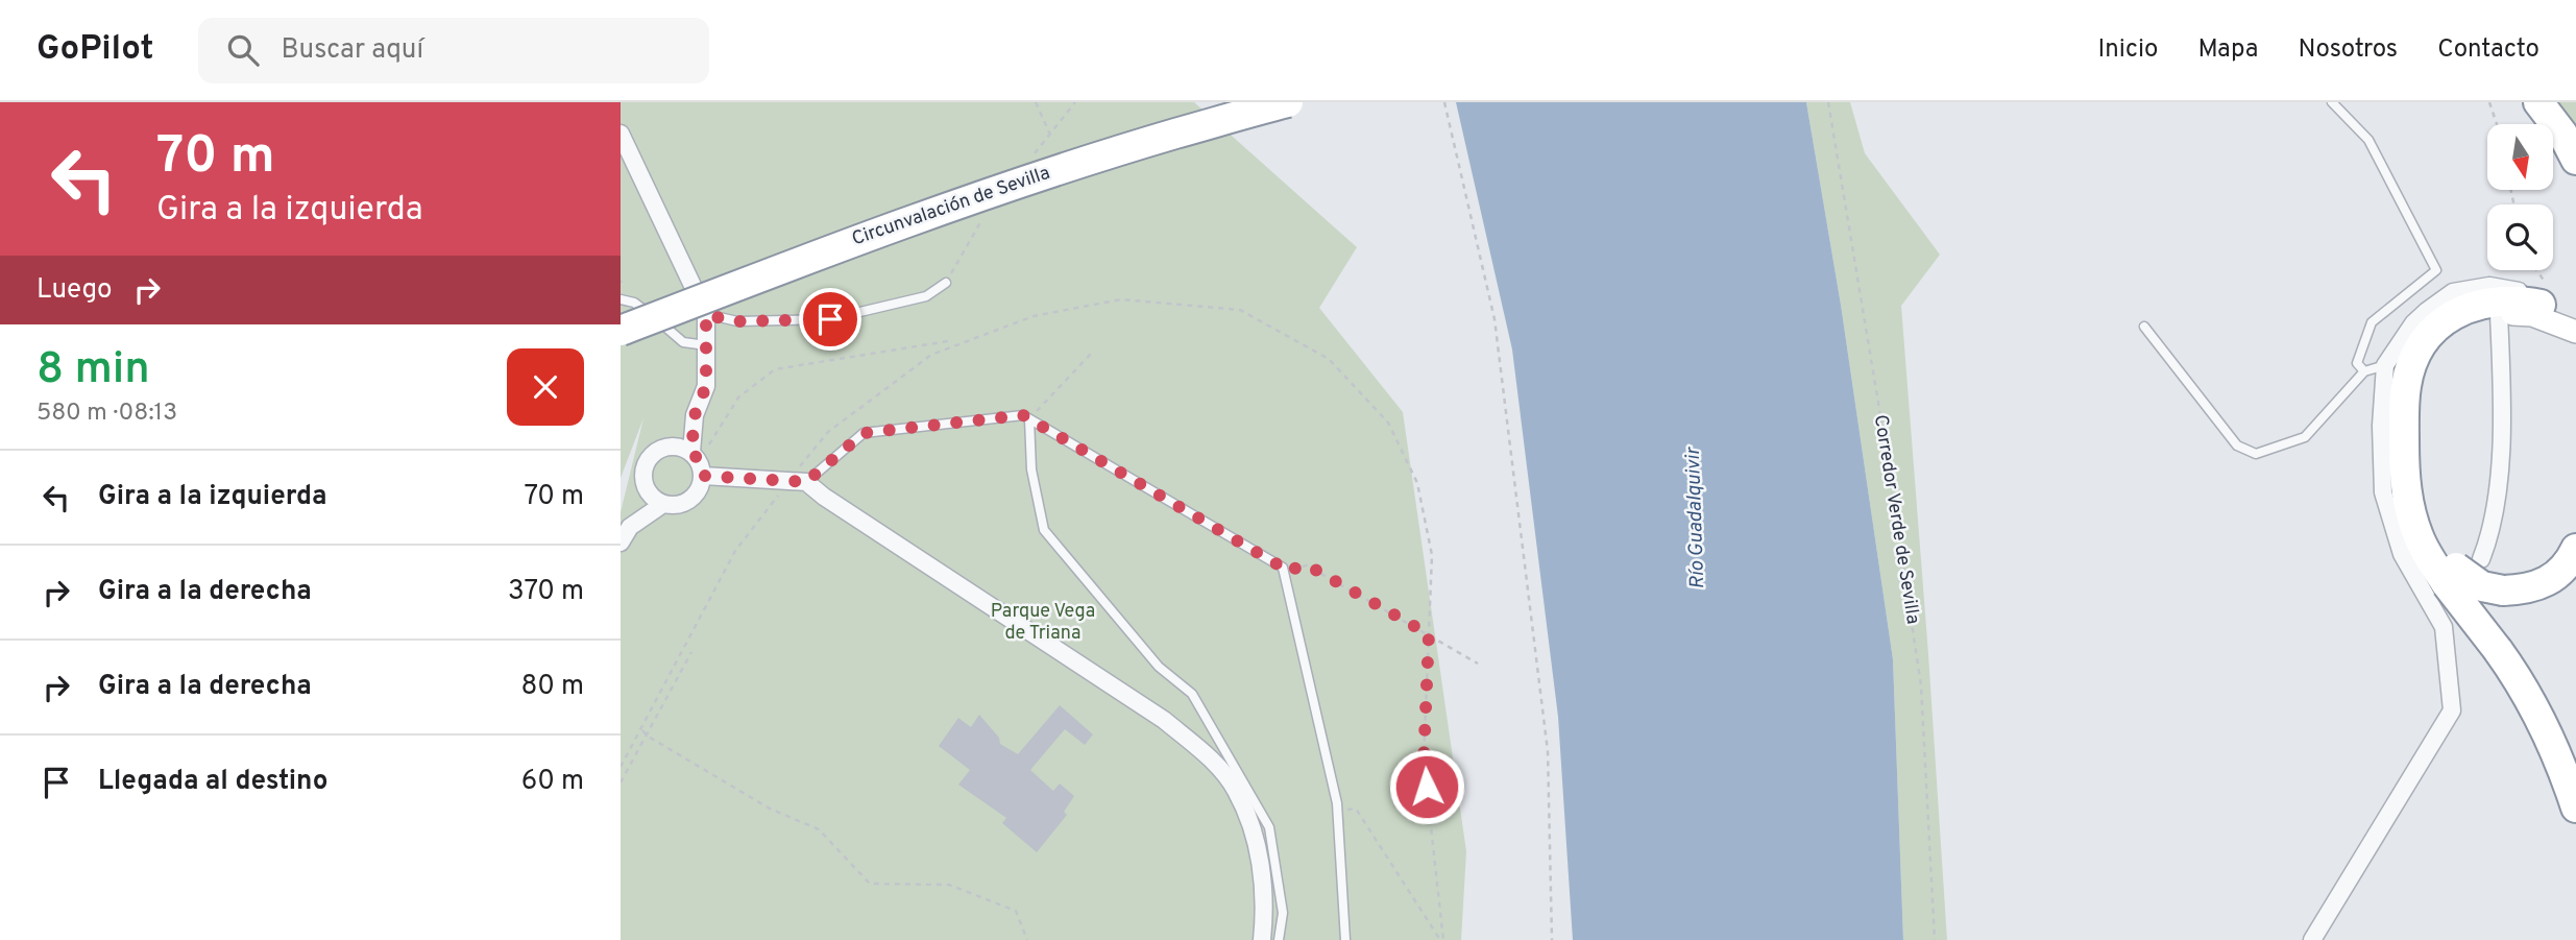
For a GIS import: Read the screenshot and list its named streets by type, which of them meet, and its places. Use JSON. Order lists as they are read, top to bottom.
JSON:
{
  "streets": {
    "highway": ["Circunvalación de Sevilla"],
    "path": ["Corredor Verde de Sevilla"]
  },
  "water": ["Río Guadalquivir"],
  "parks": ["Parque Vega de Triana"],
  "north": "bottom",
  "page": {
    "header": "GoPilot",
    "search": "Buscar aquí",
    "nav": [
      "Inicio",
      "Mapa",
      "Nosotros",
      "Contacto"
    ],
    "turn": ["70 m", "Gira a la izquierda"],
    "then": "Luego",
    "heading": ["8 min", "580 m · 08:13"],
    "list": [
      {
        "name": "Gira a la izquierda",
        "value": "70 m"
      },
      {
        "name": "Gira a la derecha",
        "value": "370 m"
      },
      {
        "name": "Gira a la derecha",
        "value": "80 m"
      },
      {
        "name": "Llegada al destino",
        "value": "60 m"
      }
    ]
  }
}
